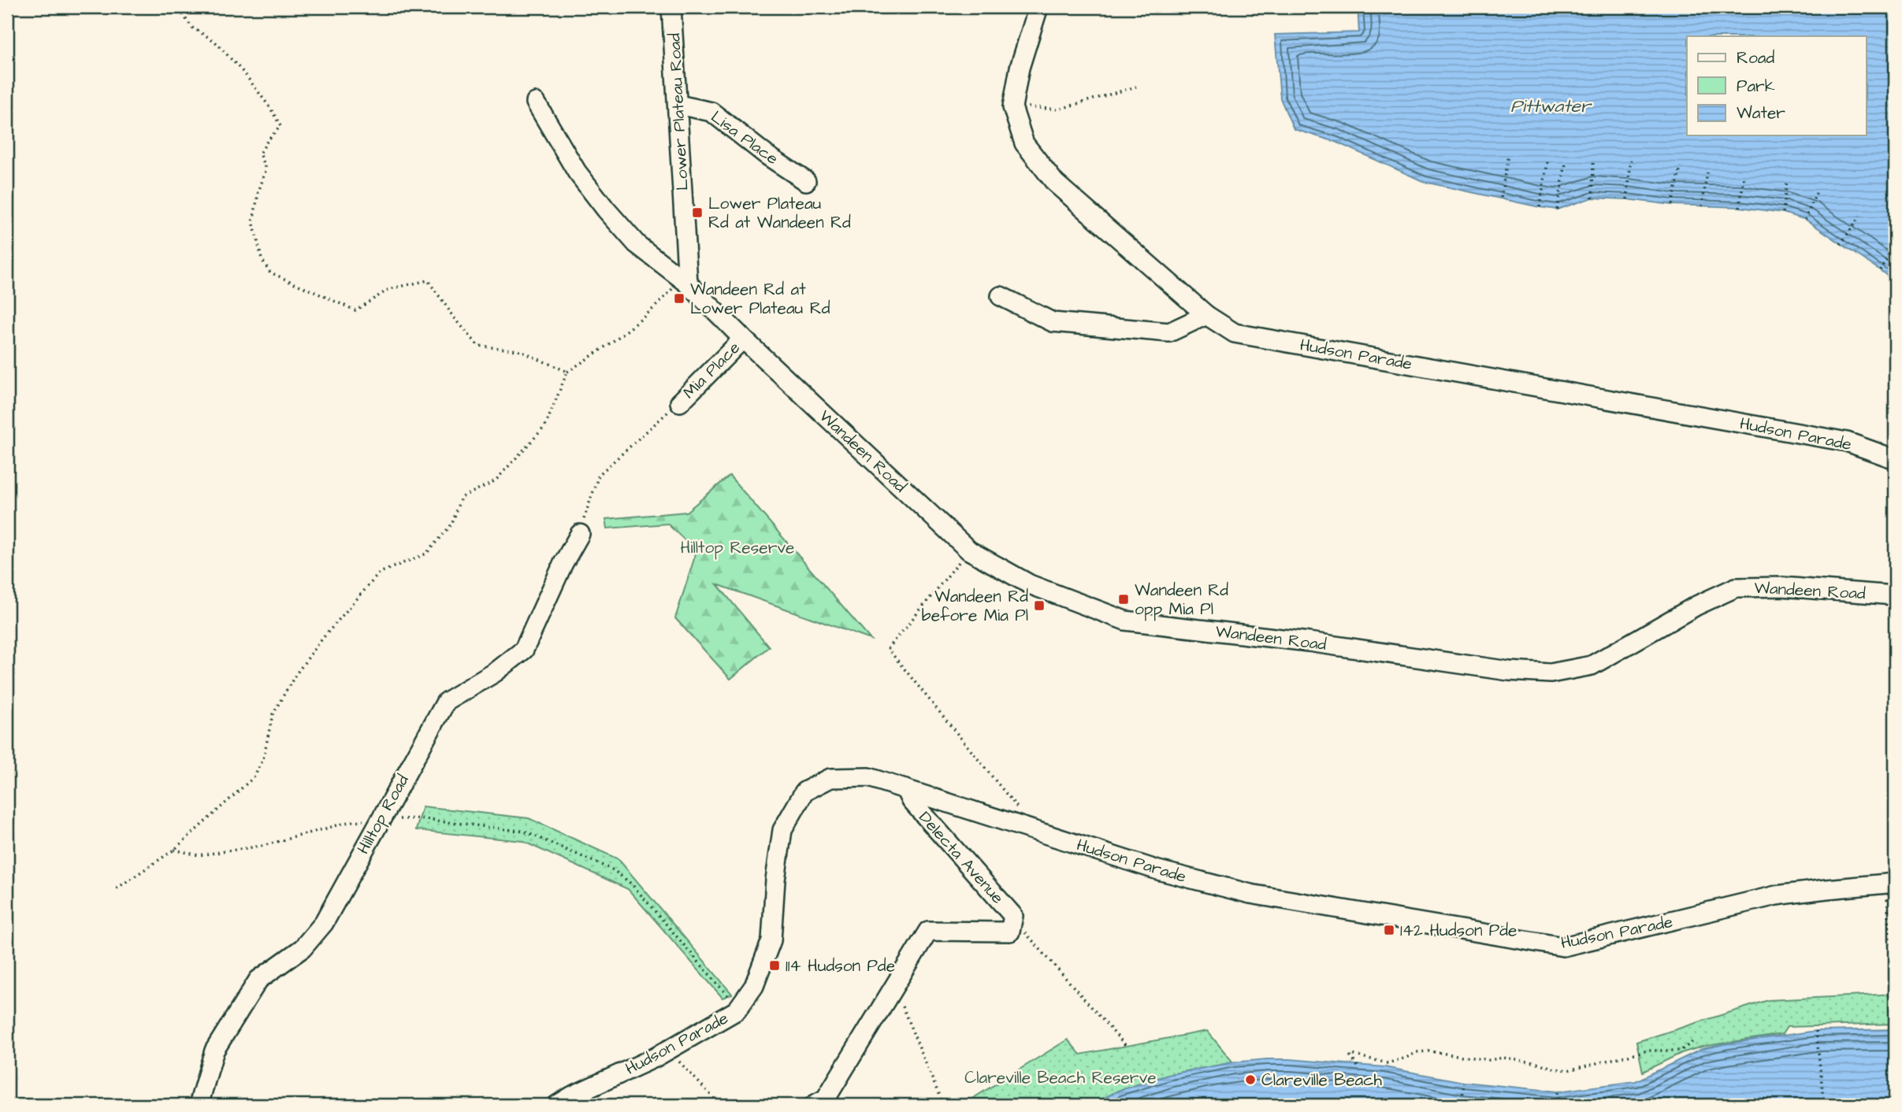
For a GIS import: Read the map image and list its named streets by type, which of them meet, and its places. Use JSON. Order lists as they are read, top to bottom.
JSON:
{
  "streets": {
    "street": [
      "Lower Plateau Road",
      "Lisa Place",
      "Hudson Parade",
      "Mia Place",
      "Wandeen Road",
      "Hilltop Road",
      "Delecta Avenue"
    ]
  },
  "crossings": [
    ["Lower Plateau Road", "Lisa Place"],
    ["Lower Plateau Road", "Wandeen Road"],
    ["Hudson Parade", "Delecta Avenue"],
    ["Mia Place", "Wandeen Road"]
  ],
  "water": ["Pittwater"],
  "parks": ["Hilltop Reserve", "Clareville Beach Reserve"],
  "places": {
    "transit": [
      "Lower Plateau Rd at Wandeen Rd",
      "Wandeen Rd at Lower Plateau Rd",
      "Wandeen Rd opp Mia Pl",
      "Wandeen Rd before Mia Pl",
      "142 Hudson Pde",
      "114 Hudson Pde"
    ],
    "other": ["Clareville Beach"]
  },
  "legend": ["Road", "Park", "Water"]
}
